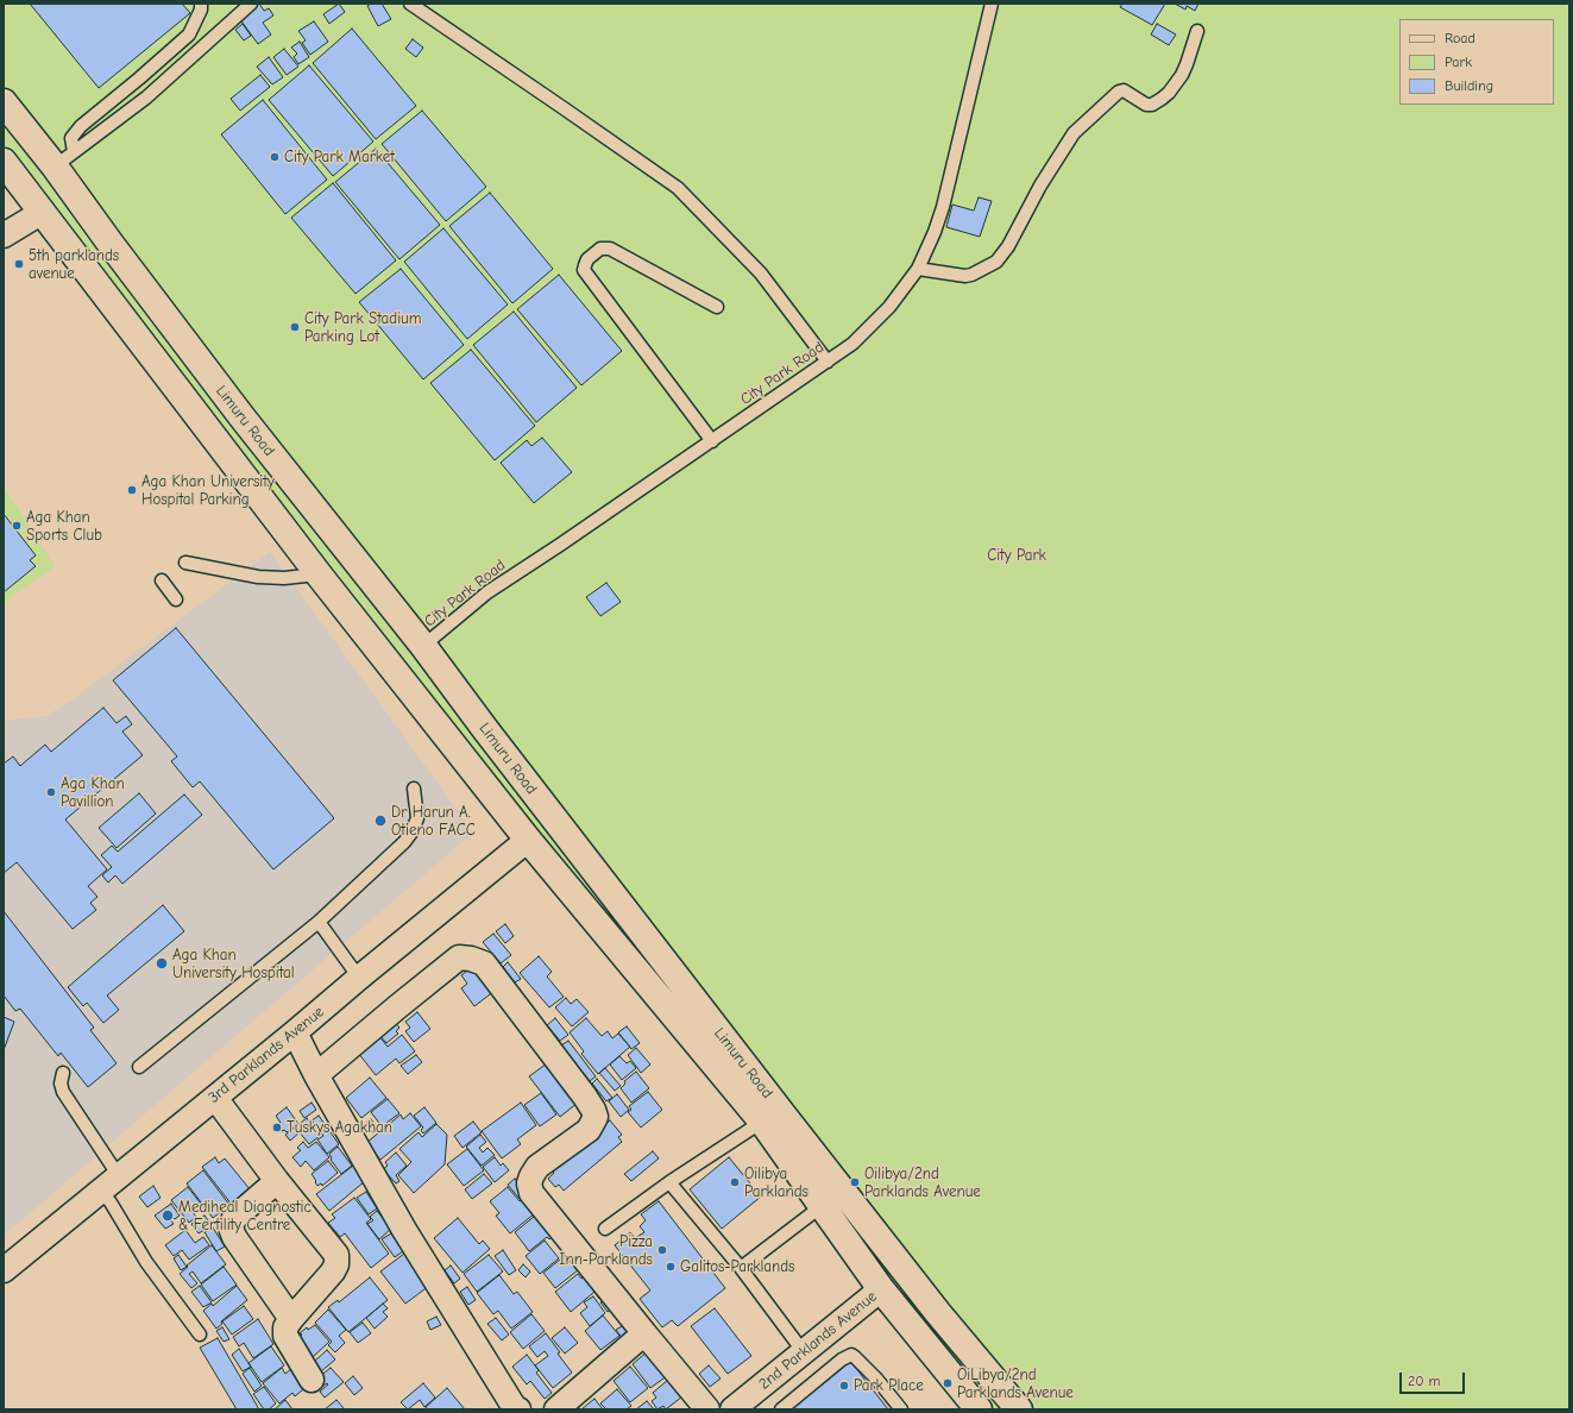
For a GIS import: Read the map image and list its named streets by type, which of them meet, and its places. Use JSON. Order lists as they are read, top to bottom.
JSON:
{
  "streets": {
    "main road": ["Limuru Road"],
    "street": ["3rd Parklands Avenue", "2nd Parklands Avenue"],
    "lane": ["City Park Road"]
  },
  "crossings": [
    ["City Park Road", "Limuru Road"],
    ["Limuru Road", "3rd Parklands Avenue"],
    ["Limuru Road", "2nd Parklands Avenue"]
  ],
  "parks": ["City Park"],
  "places": [
    "City Park Market",
    "5th parklands avenue",
    "City Park Stadium Parking Lot",
    "Aga Khan University Hospital Parking",
    "Aga Khan Sports Club",
    "Aga Khan Pavillion",
    "Dr Harun A. Otieno FACC",
    "Aga Khan University Hospital",
    "Tuskys Agakhan",
    "Oilibya Parklands",
    "Oilibya/2nd Parklands Avenue",
    "Mediheal Diagnostic & Fertility Centre",
    "Pizza Inn-Parklands",
    "Galitos-Parklands",
    "OiLibya/2nd Parklands Avenue",
    "Park Place"
  ],
  "legend": ["Road", "Park", "Building"],
  "scale_bar": "20 m"
}
